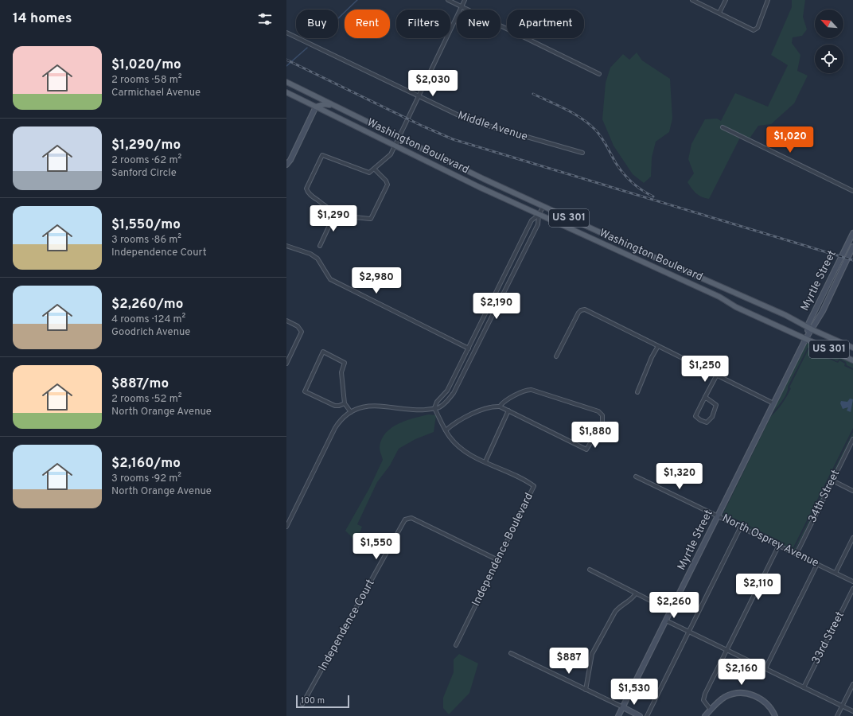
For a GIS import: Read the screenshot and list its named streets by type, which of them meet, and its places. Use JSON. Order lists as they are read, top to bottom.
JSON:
{
  "streets": {
    "main road": ["Washington Boulevard", "US 301"],
    "street": [
      "Middle Avenue",
      "Myrtle Street",
      "34th Street",
      "North Osprey Avenue",
      "Independence Boulevard",
      "Independence Court",
      "33rd Street"
    ]
  },
  "crossings": [
    ["Washington Boulevard", "Myrtle Street"],
    ["Myrtle Street", "North Osprey Avenue"],
    ["34th Street", "North Osprey Avenue"],
    ["Independence Boulevard", "Independence Court"]
  ],
  "scale_bar": "100 m",
  "north": "top left",
  "page": {
    "heading": "14 homes",
    "chip": [
      "Buy",
      "Rent",
      "Filters",
      "New",
      "Apartment"
    ],
    "list": [
      {
        "name": "$1,020/mo",
        "note": "2 rooms · 58 m² · Carmichael Avenue"
      },
      {
        "name": "$1,290/mo",
        "note": "2 rooms · 62 m² · Sanford Circle"
      },
      {
        "name": "$1,550/mo",
        "note": "3 rooms · 86 m² · Independence Court"
      },
      {
        "name": "$2,260/mo",
        "note": "4 rooms · 124 m² · Goodrich Avenue"
      },
      {
        "name": "$887/mo",
        "note": "2 rooms · 52 m² · North Orange Avenue"
      },
      {
        "name": "$2,160/mo",
        "note": "3 rooms · 92 m² · North Orange Avenue"
      }
    ],
    "price": [
      "$2,030",
      "$1,020",
      "$1,290",
      "$2,980",
      "$2,190",
      "$1,250",
      "$1,880",
      "$1,320",
      "$1,550",
      "$2,110",
      "$2,260",
      "$887",
      "$2,160",
      "$1,530"
    ],
    "scale": "100 m"
  }
}
